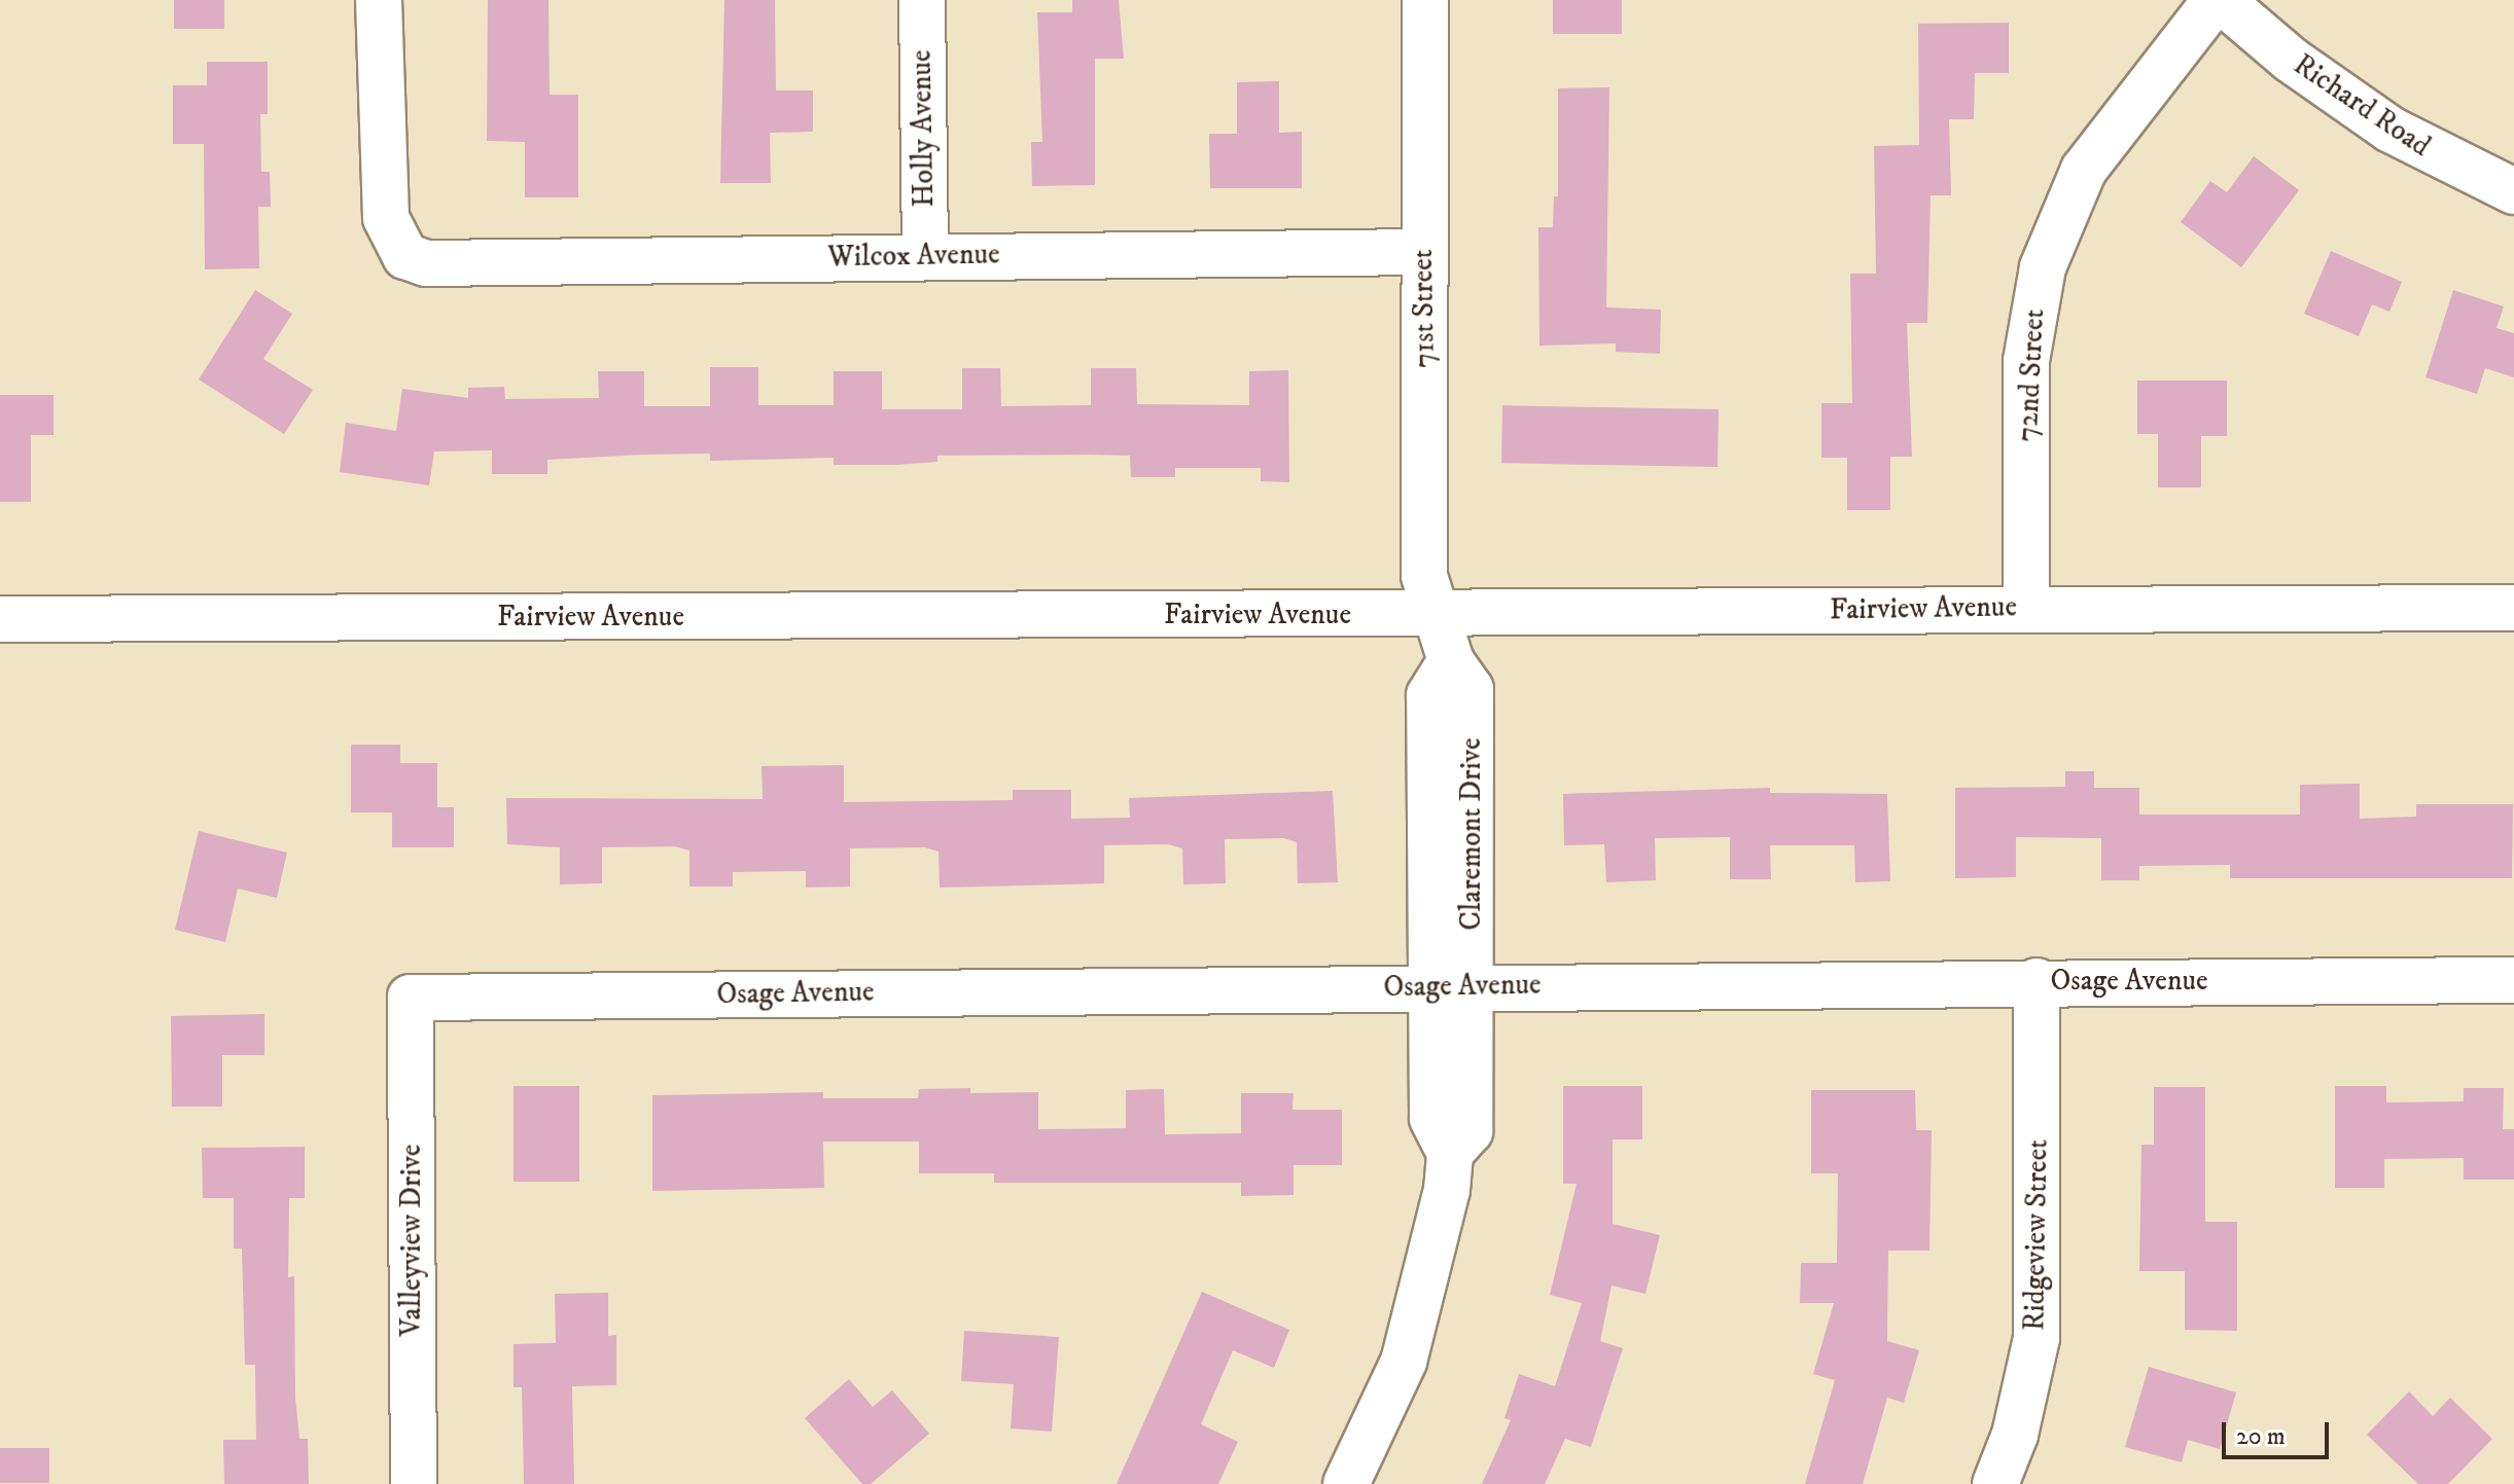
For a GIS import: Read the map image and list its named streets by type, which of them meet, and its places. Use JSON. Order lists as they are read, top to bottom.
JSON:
{
  "streets": {
    "street": [
      "Richard Road",
      "Holly Avenue",
      "Wilcox Avenue",
      "71st Street",
      "72nd Street",
      "Fairview Avenue",
      "Claremont Drive",
      "Osage Avenue",
      "Ridgeview Street",
      "Valleyview Drive"
    ]
  },
  "crossings": [
    ["Richard Road", "72nd Street"],
    ["Holly Avenue", "Wilcox Avenue"],
    ["Wilcox Avenue", "71st Street"],
    ["71st Street", "Fairview Avenue"],
    ["71st Street", "Claremont Drive"],
    ["72nd Street", "Fairview Avenue"],
    ["Fairview Avenue", "Claremont Drive"],
    ["Claremont Drive", "Osage Avenue"],
    ["Osage Avenue", "Ridgeview Street"],
    ["Osage Avenue", "Valleyview Drive"]
  ],
  "scale_bar": "20 m"
}
